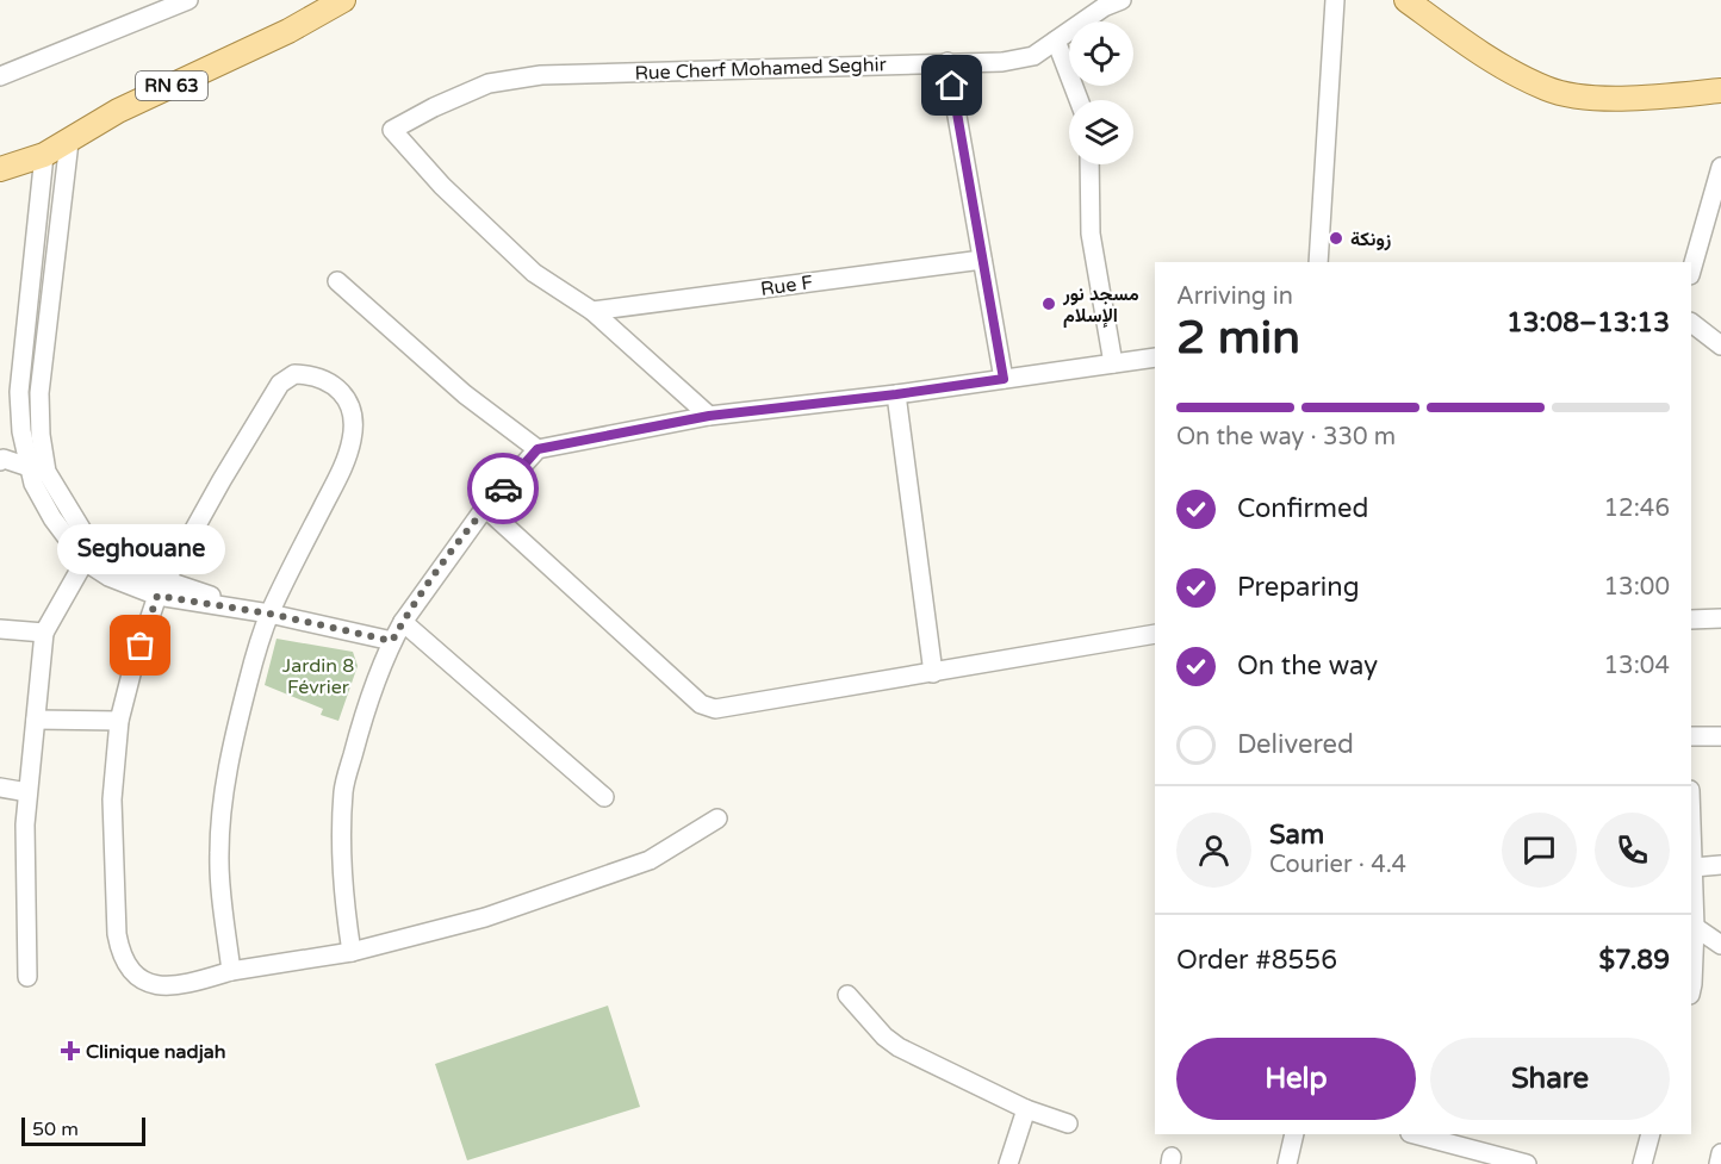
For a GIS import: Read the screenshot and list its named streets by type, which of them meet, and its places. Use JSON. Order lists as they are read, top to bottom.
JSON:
{
  "streets": {
    "main road": ["RN 63"],
    "street": ["Rue Cherf Mohamed Seghir", "Rue F"]
  },
  "crossings": [
    ["Rue Cherf Mohamed Seghir", "Rue F"]
  ],
  "parks": ["Jardin 8 Février"],
  "places": {
    "other": ["زونكة", "مسجد نور الإسلام", "Seghouane"],
    "health": ["Clinique nadjah"]
  },
  "scale_bar": "50 m",
  "page": {
    "heading": ["2 min", "Arriving in", "13:08–13:13"],
    "panel": [
      "Sam",
      "Courier · 4.4",
      "Order #8556",
      "$7.89"
    ],
    "bar": "On the way · 330 m",
    "list": [
      ["Confirmed", "12:46"],
      ["Preparing", "13:00"],
      ["On the way", "13:04"],
      "Delivered"
    ],
    "bubble": "Seghouane",
    "buttons": ["Help", "Share"],
    "scale": "50 m"
  }
}
